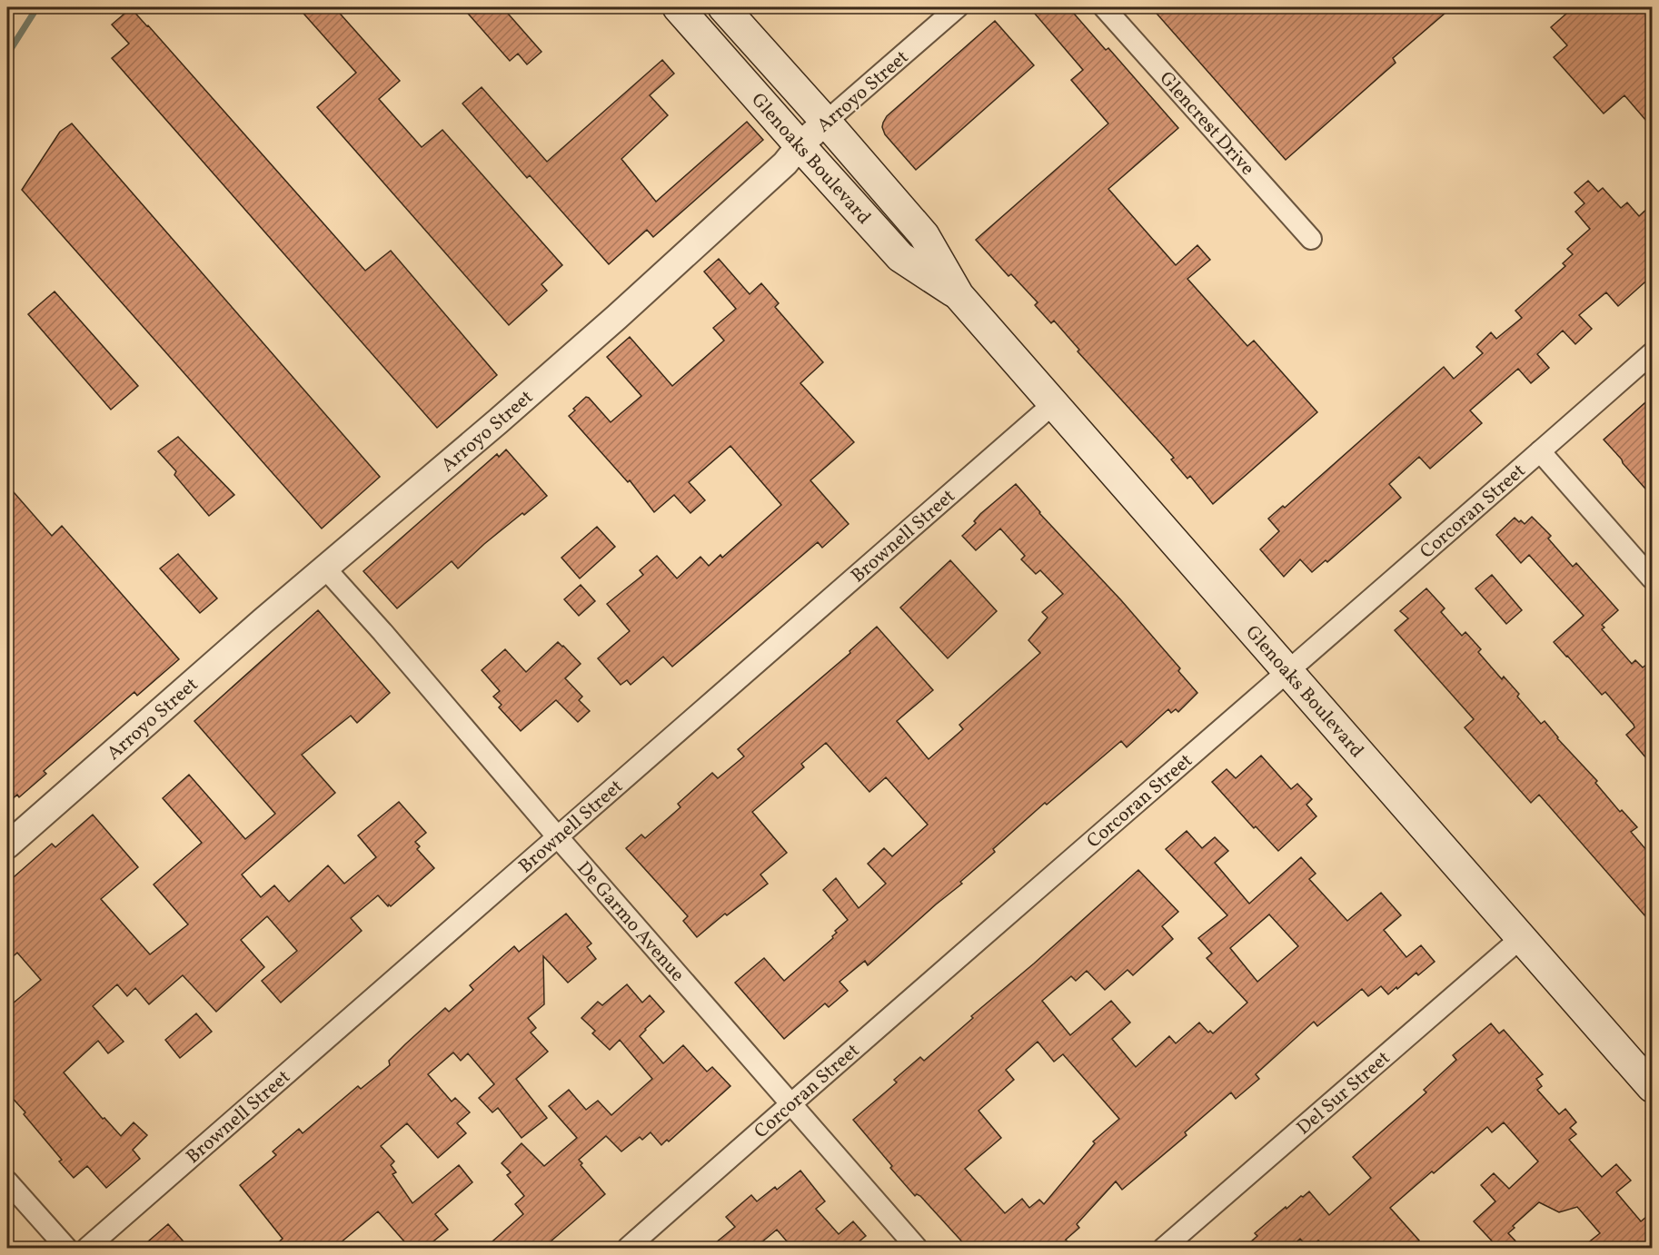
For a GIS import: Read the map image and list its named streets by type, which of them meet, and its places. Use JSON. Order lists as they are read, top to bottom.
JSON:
{
  "streets": {
    "main road": ["Glenoaks Boulevard"],
    "street": [
      "Arroyo Street",
      "Glencrest Drive",
      "Corcoran Street",
      "Brownell Street",
      "De Garmo Avenue",
      "Del Sur Street"
    ]
  },
  "crossings": [
    ["Arroyo Street", "Glenoaks Boulevard"],
    ["Arroyo Street", "De Garmo Avenue"],
    ["Glenoaks Boulevard", "Corcoran Street"],
    ["Glenoaks Boulevard", "Brownell Street"],
    ["Glenoaks Boulevard", "Del Sur Street"],
    ["Corcoran Street", "De Garmo Avenue"],
    ["Brownell Street", "De Garmo Avenue"]
  ]
}
